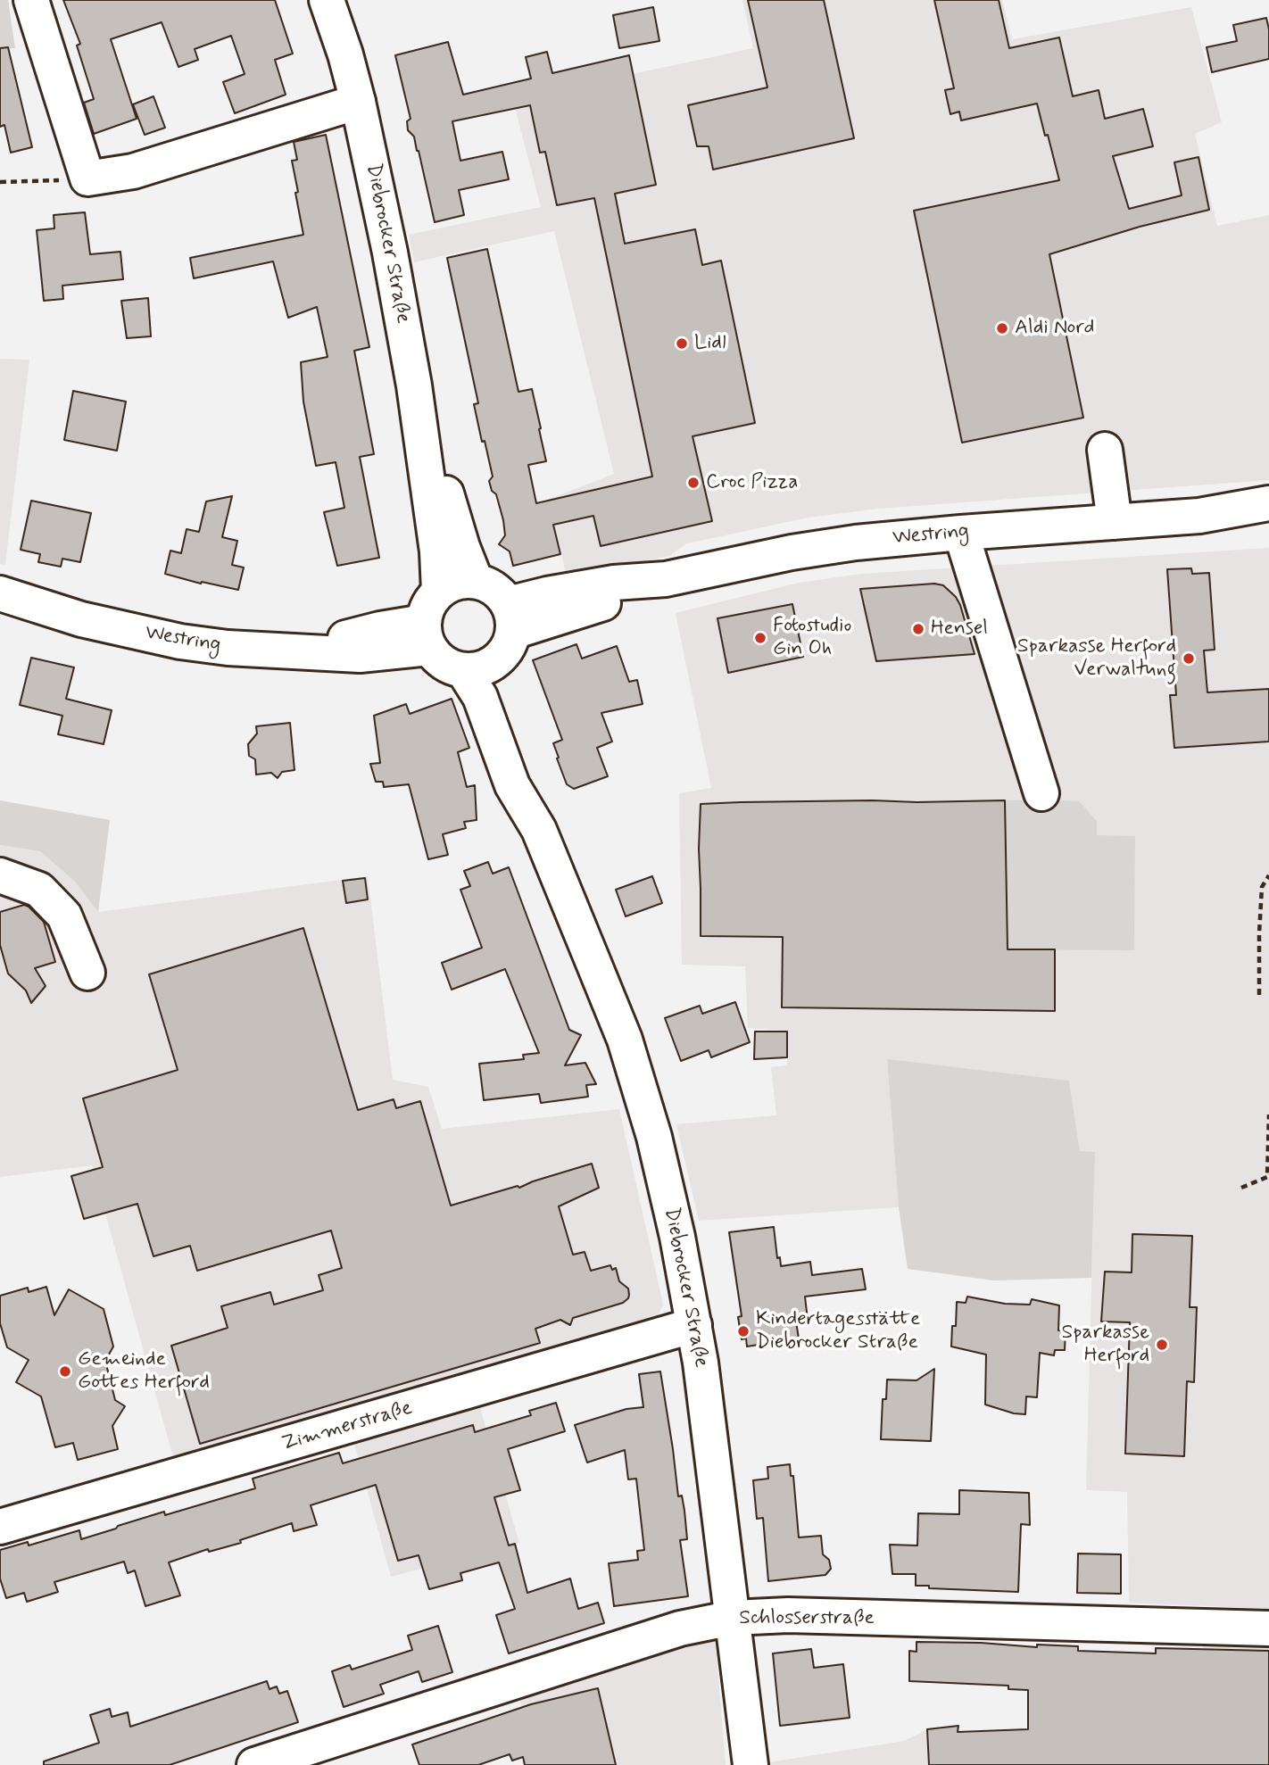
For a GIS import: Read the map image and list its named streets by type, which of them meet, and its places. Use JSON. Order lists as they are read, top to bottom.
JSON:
{
  "streets": {
    "street": [
      "Diebrocker Straße",
      "Westring",
      "Zimmerstraße",
      "Schlosserstraße"
    ]
  },
  "crossings": [
    ["Diebrocker Straße", "Westring"],
    ["Diebrocker Straße", "Zimmerstraße"],
    ["Diebrocker Straße", "Schlosserstraße"]
  ],
  "places": [
    "Aldi Nord",
    "Lidl",
    "Croc Pizza",
    "Hensel",
    "Fotostudio Gin Oh",
    "Sparkasse Herford Verwaltung",
    "Kindertagesstätte Diebrocker Straße",
    "Sparkasse Herford",
    "Gemeinde Gottes Herford"
  ]
}
